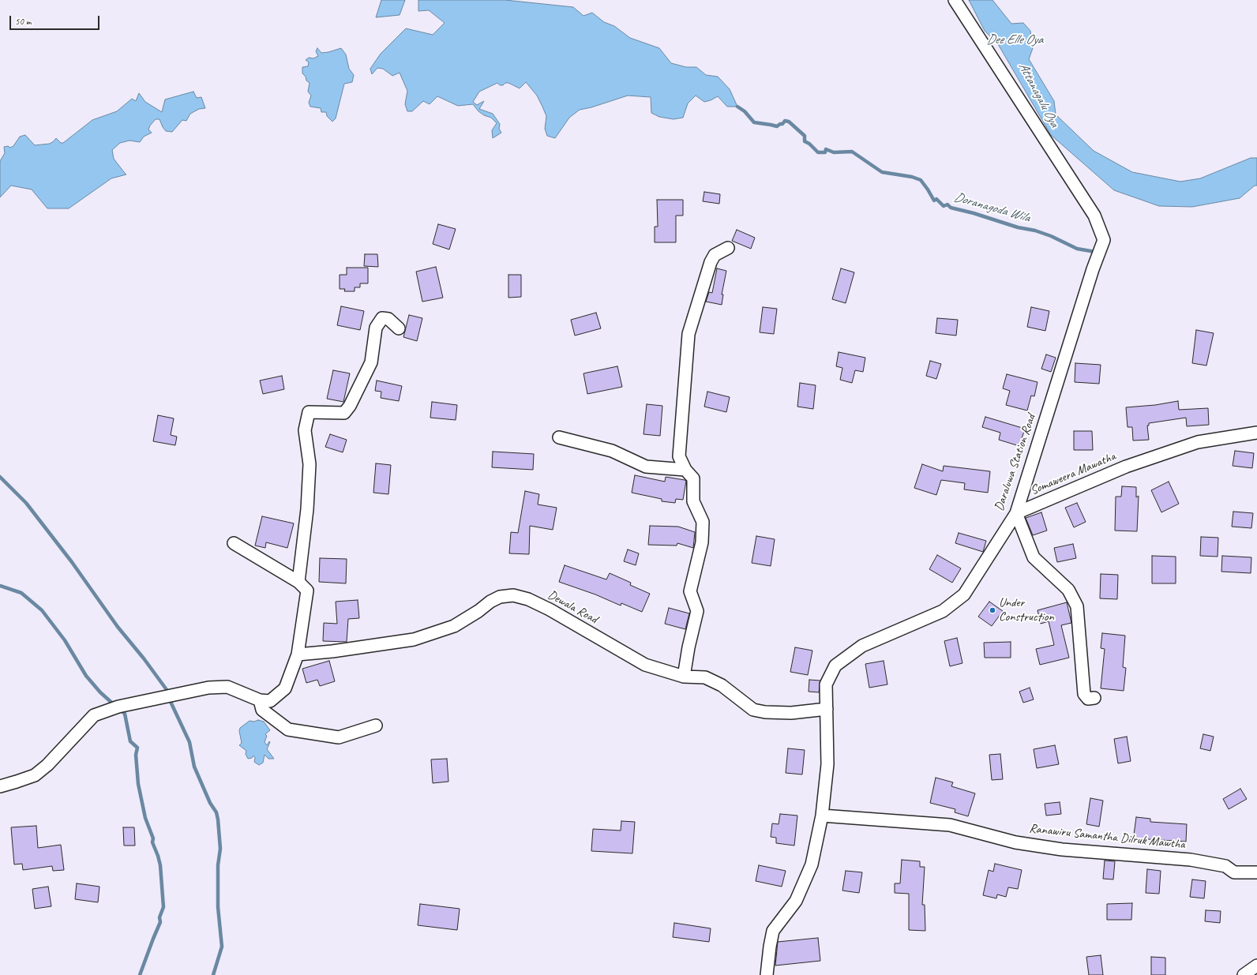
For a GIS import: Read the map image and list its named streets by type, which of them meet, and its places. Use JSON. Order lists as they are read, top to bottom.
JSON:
{
  "streets": {
    "street": [
      "Daraluwa Station Road",
      "Somaweera Mawatha",
      "Dewala Road",
      "Ranawiru Samantha Dilruk Mawtha"
    ]
  },
  "crossings": [
    ["Daraluwa Station Road", "Somaweera Mawatha"],
    ["Daraluwa Station Road", "Dewala Road"],
    ["Daraluwa Station Road", "Ranawiru Samantha Dilruk Mawtha"]
  ],
  "water": ["Dee Elle Oya", "Attanagalu Oya", "Doranagoda Wila"],
  "places": ["Under Construction"],
  "scale_bar": "50 m"
}
